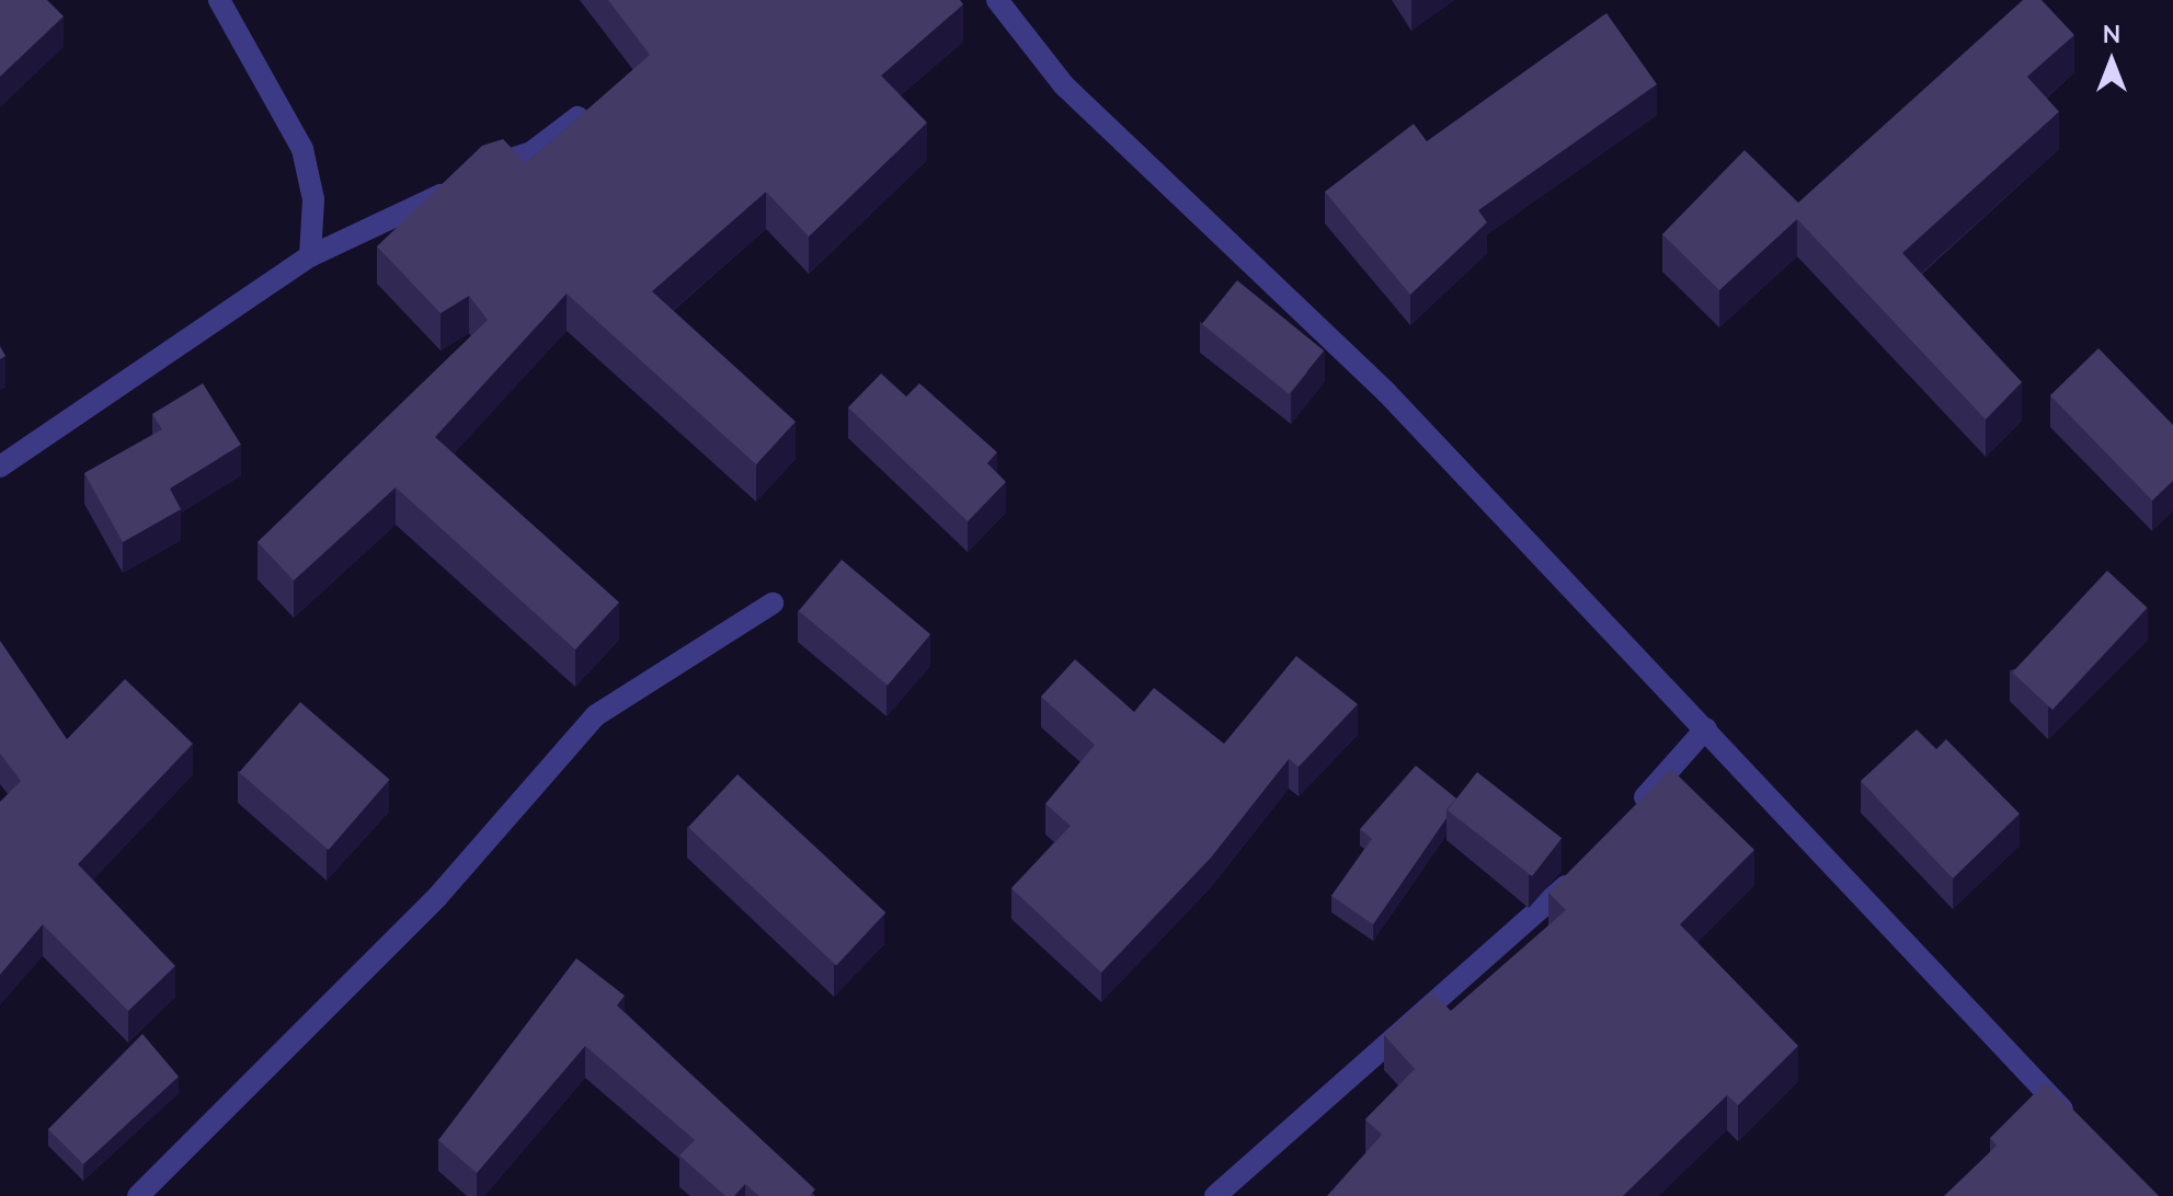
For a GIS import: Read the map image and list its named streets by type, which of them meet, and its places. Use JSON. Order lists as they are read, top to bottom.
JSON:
{
  "north": "top"
}
